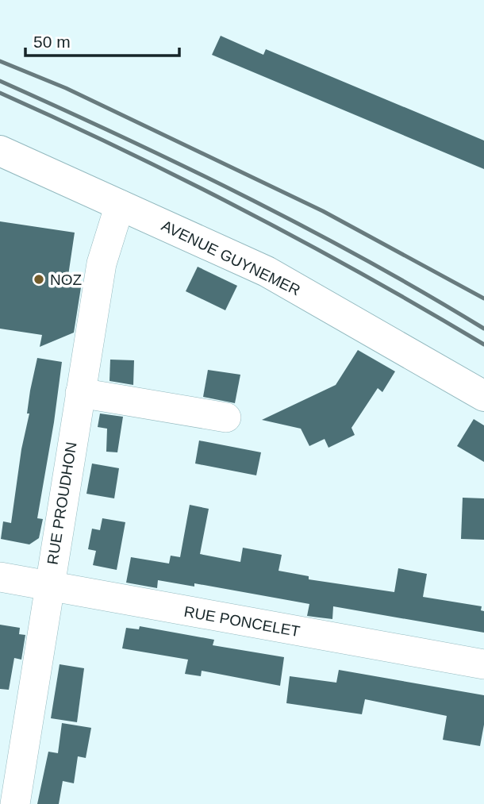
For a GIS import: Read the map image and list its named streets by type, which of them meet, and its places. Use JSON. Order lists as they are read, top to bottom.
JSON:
{
  "streets": {
    "main road": ["AVENUE GUYNEMER"],
    "street": ["RUE PROUDHON", "RUE PONCELET"]
  },
  "crossings": [
    ["AVENUE GUYNEMER", "RUE PROUDHON"],
    ["RUE PROUDHON", "RUE PONCELET"]
  ],
  "places": ["NOZ"],
  "scale_bar": "50 m"
}
